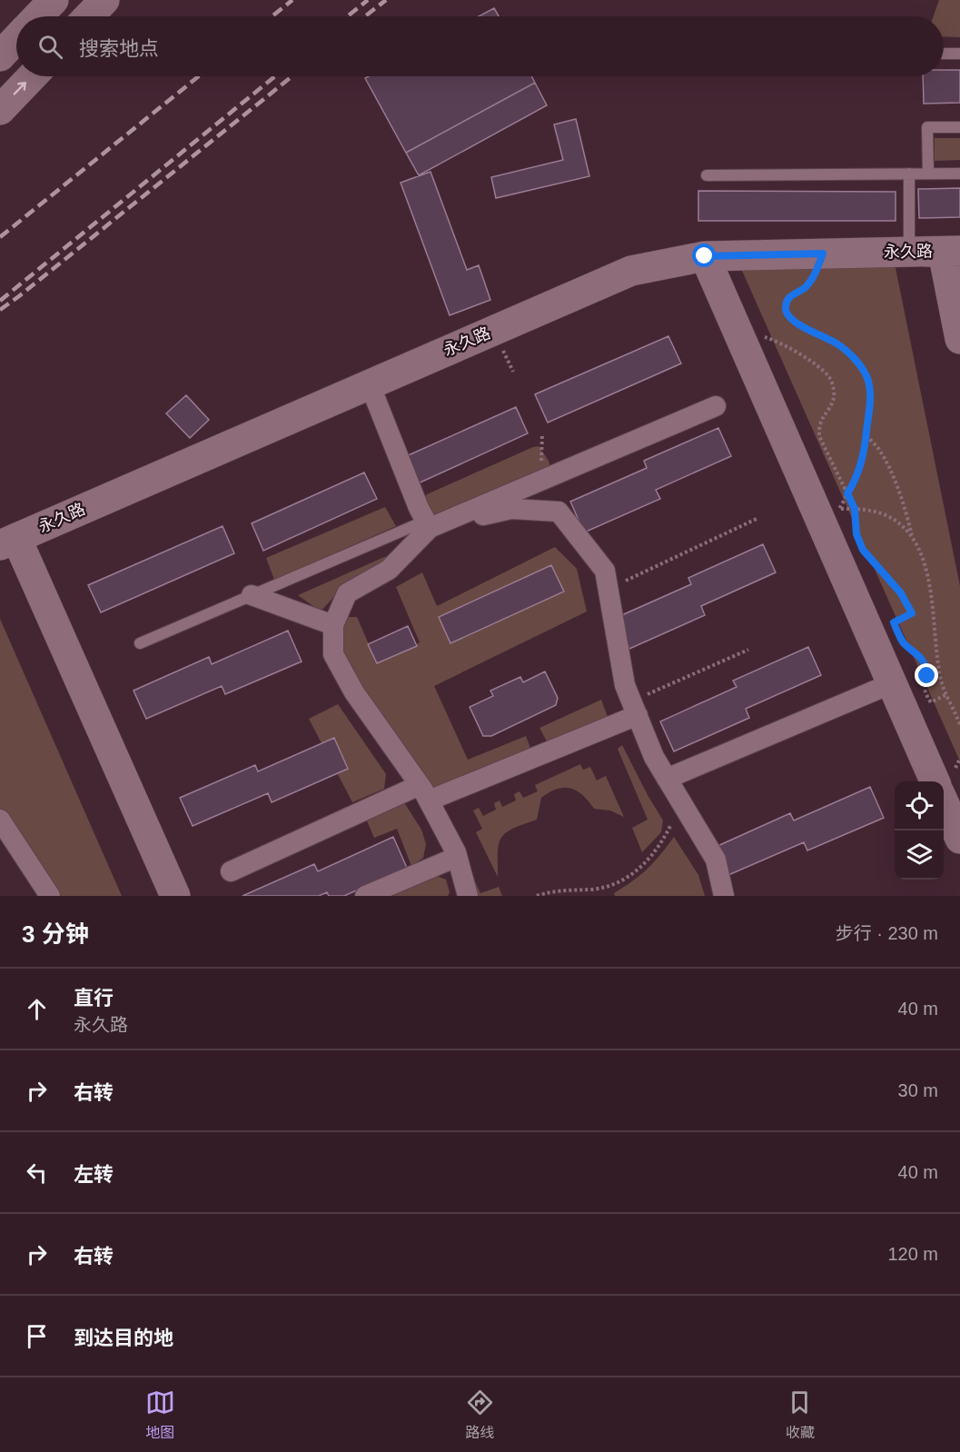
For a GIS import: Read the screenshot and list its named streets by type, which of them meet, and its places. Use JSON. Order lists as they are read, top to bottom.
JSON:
{
  "streets": {
    "main road": ["永久路"]
  },
  "page": {
    "search": "搜索地点",
    "heading": ["3 分钟", "步行 · 230 m"],
    "list": [
      ["直行", "永久路", "40 m"],
      ["右转", "30 m"],
      ["左转", "40 m"],
      ["右转", "120 m"],
      "到达目的地"
    ],
    "nav": ["地图", "路线", "收藏"]
  }
}
